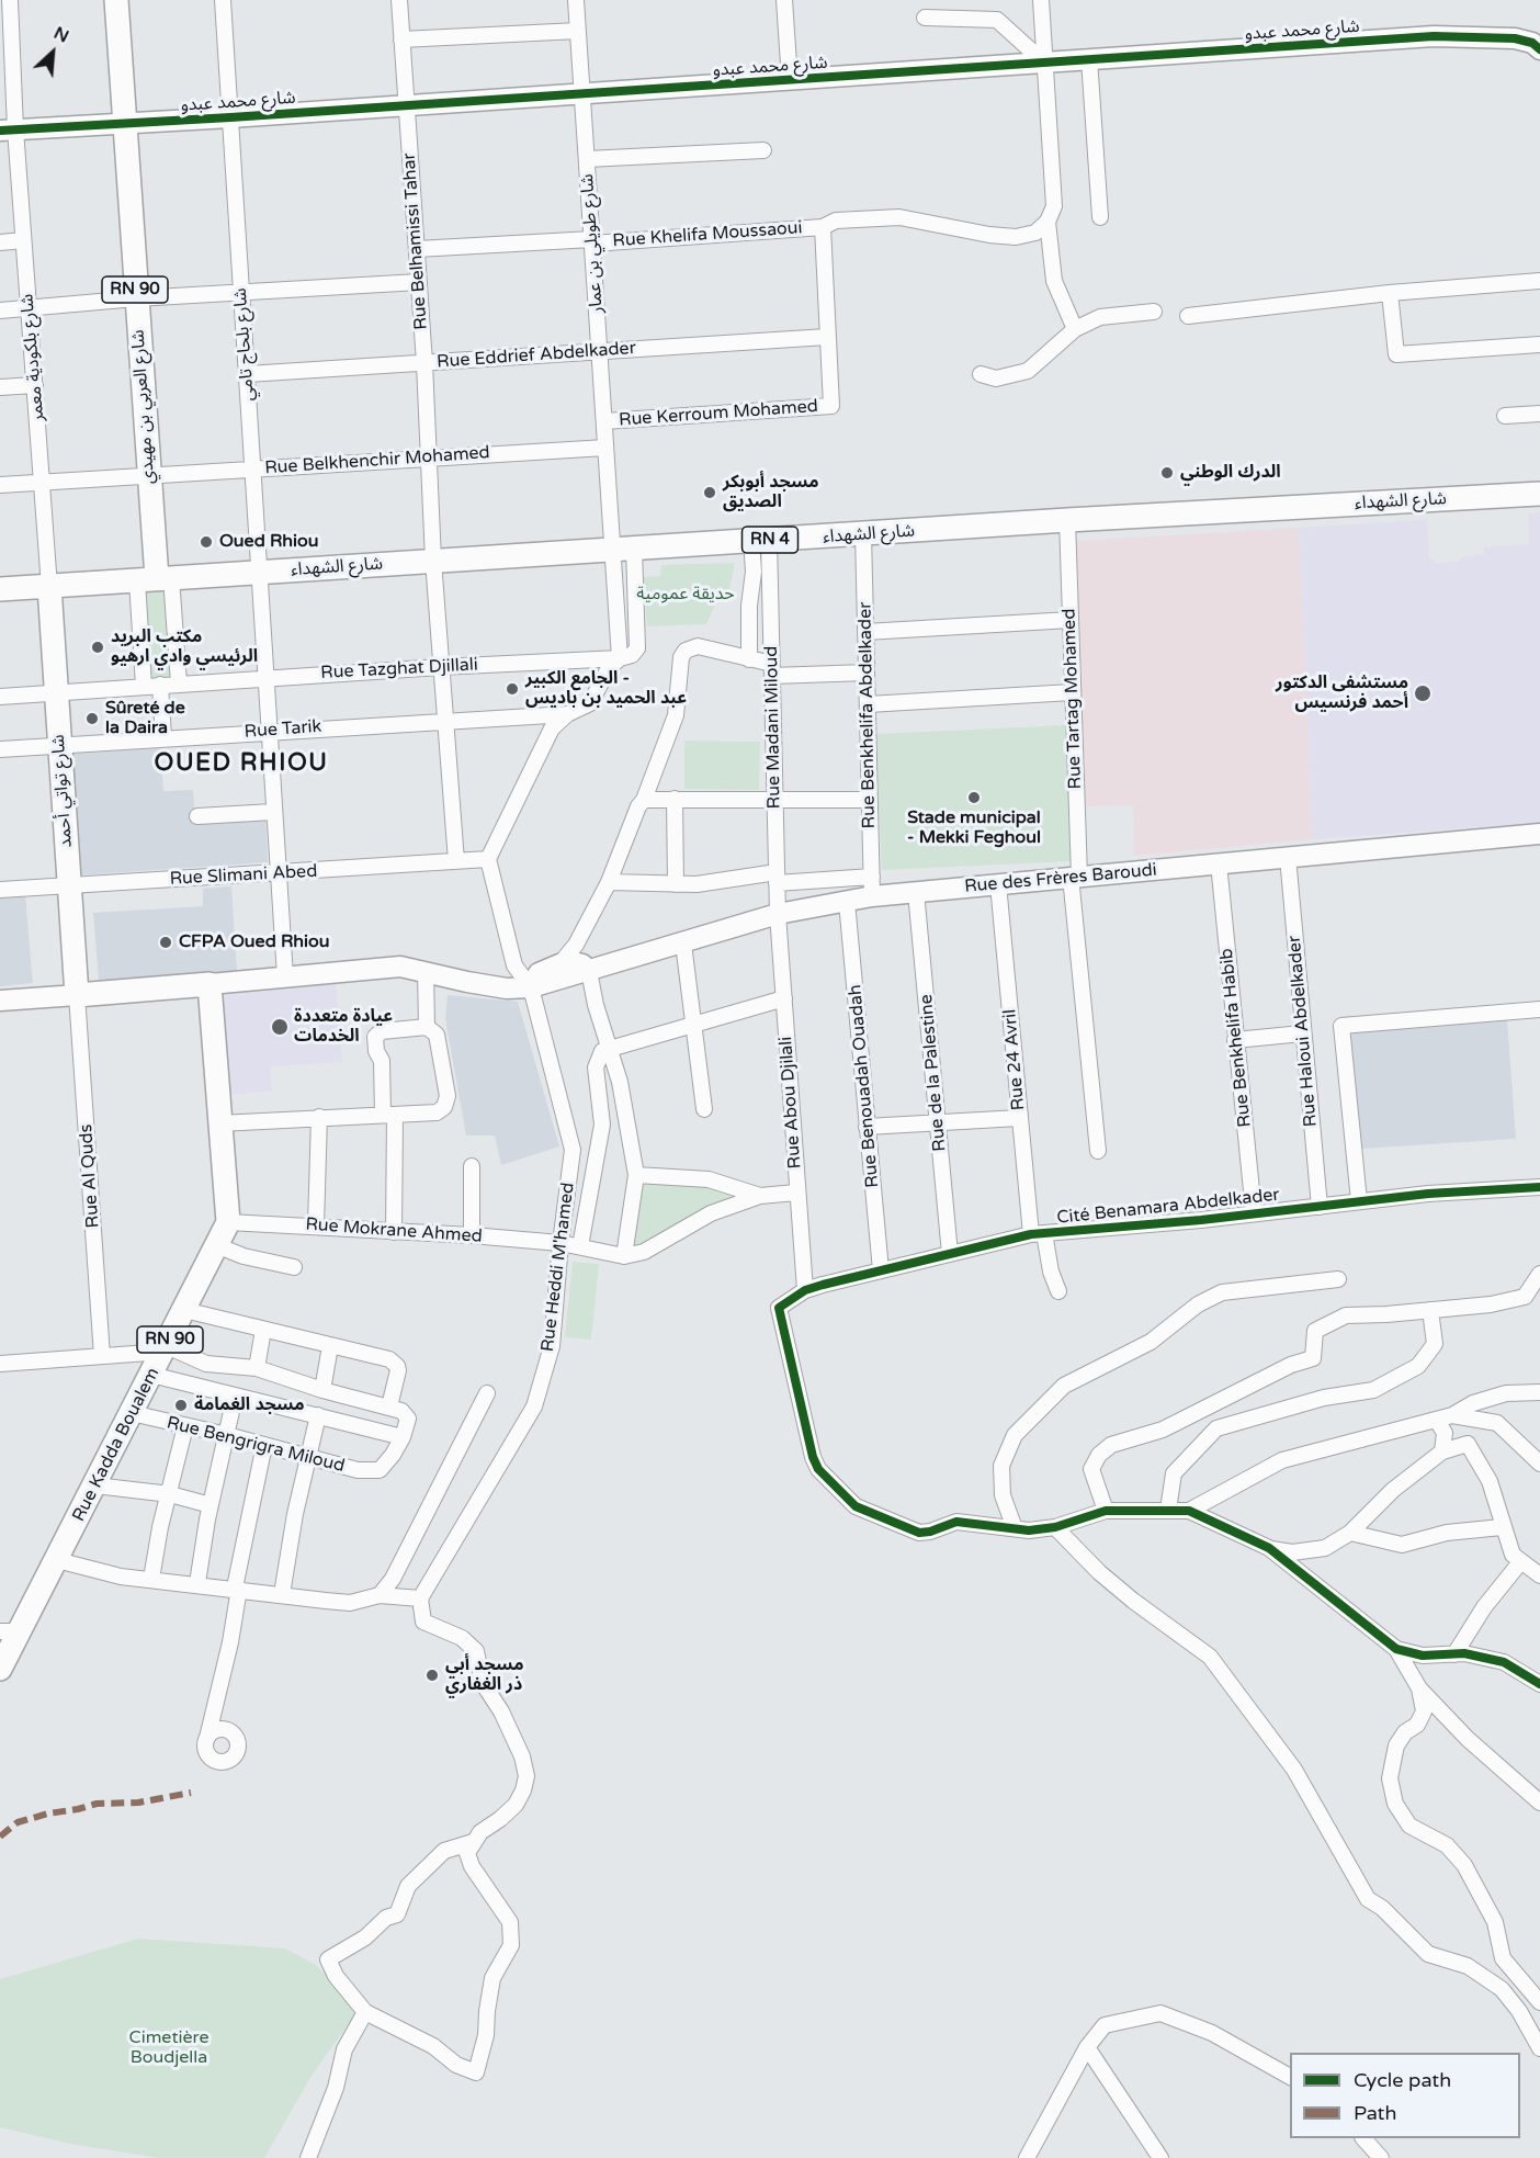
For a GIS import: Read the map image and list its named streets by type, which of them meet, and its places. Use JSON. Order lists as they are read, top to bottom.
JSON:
{
  "streets": {
    "main road": [
      "RN 90",
      "شارع العربي بن مهيدي",
      "شارع الشهداء",
      "RN 4",
      "شارع تواتي أحمد",
      "Rue Kadda Boualem"
    ],
    "street": [
      "شارع محمد عبدو",
      "Rue Khelifa Moussaoui",
      "Rue Belhamissi Tahar",
      "شارع طويلي بن عمار",
      "شارع بلحاج تامي",
      "Rue Eddrief Abdelkader",
      "شارع بلكودية معمر",
      "Rue Kerroum Mohamed",
      "Rue Belkhenchir Mohamed",
      "Rue Tazghat Djillali",
      "Rue Tartag Mohamed",
      "Rue Benkhelifa Abdelkader",
      "Rue Madani Miloud",
      "Rue Tarik",
      "Rue Slimani Abed",
      "Rue des Frères Baroudi",
      "Rue Haloui Abdelkader",
      "Rue Benkhelifa Habib",
      "Rue 24 Avril",
      "Rue de la Palestine",
      "Rue Benouadah Ouadah",
      "Rue Abou Djilali",
      "Rue Al Quds",
      "Cité Benamara Abdelkader",
      "Rue Mokrane Ahmed",
      "Rue Heddi M'hamed",
      "Rue Bengrigra Miloud"
    ]
  },
  "crossings": [
    ["شارع محمد عبدو", "Rue Belhamissi Tahar"],
    ["شارع محمد عبدو", "شارع طويلي بن عمار"],
    ["شارع محمد عبدو", "شارع بلحاج تامي"],
    ["شارع محمد عبدو", "شارع بلكودية معمر"],
    ["شارع محمد عبدو", "شارع العربي بن مهيدي"],
    ["Rue Khelifa Moussaoui", "Rue Belhamissi Tahar"],
    ["Rue Khelifa Moussaoui", "شارع طويلي بن عمار"],
    ["Rue Belhamissi Tahar", "Rue Eddrief Abdelkader"],
    ["Rue Belhamissi Tahar", "Rue Belkhenchir Mohamed"],
    ["Rue Belhamissi Tahar", "شارع الشهداء"],
    ["Rue Belhamissi Tahar", "Rue Tazghat Djillali"],
    ["Rue Belhamissi Tahar", "Rue Tarik"],
    ["Rue Belhamissi Tahar", "Rue Slimani Abed"],
    ["شارع طويلي بن عمار", "Rue Eddrief Abdelkader"],
    ["شارع طويلي بن عمار", "Rue Kerroum Mohamed"],
    ["شارع طويلي بن عمار", "Rue Belkhenchir Mohamed"],
    ["شارع طويلي بن عمار", "شارع الشهداء"],
    ["شارع بلحاج تامي", "Rue Eddrief Abdelkader"],
    ["شارع بلحاج تامي", "Rue Belkhenchir Mohamed"],
    ["شارع بلحاج تامي", "شارع الشهداء"],
    ["شارع بلحاج تامي", "Rue Tazghat Djillali"],
    ["شارع بلحاج تامي", "Rue Tarik"],
    ["شارع بلحاج تامي", "Rue Slimani Abed"],
    ["Rue Eddrief Abdelkader", "Rue Kerroum Mohamed"],
    ["شارع بلكودية معمر", "Rue Belkhenchir Mohamed"],
    ["شارع بلكودية معمر", "شارع الشهداء"],
    ["شارع بلكودية معمر", "شارع تواتي أحمد"],
    ["شارع العربي بن مهيدي", "Rue Belkhenchir Mohamed"],
    ["شارع العربي بن مهيدي", "شارع الشهداء"],
    ["شارع الشهداء", "Rue Tartag Mohamed"],
    ["شارع الشهداء", "Rue Benkhelifa Abdelkader"],
    ["شارع الشهداء", "Rue Madani Miloud"],
    ["شارع الشهداء", "شارع تواتي أحمد"],
    ["Rue Tazghat Djillali", "شارع تواتي أحمد"],
    ["Rue Tartag Mohamed", "Rue des Frères Baroudi"],
    ["Rue Benkhelifa Abdelkader", "Rue des Frères Baroudi"],
    ["Rue Madani Miloud", "Rue des Frères Baroudi"],
    ["Rue Madani Miloud", "Rue Abou Djilali"],
    ["Rue Tarik", "شارع تواتي أحمد"],
    ["شارع تواتي أحمد", "Rue Slimani Abed"],
    ["شارع تواتي أحمد", "Rue Al Quds"],
    ["Rue Slimani Abed", "Rue Heddi M'hamed"],
    ["Rue des Frères Baroudi", "Rue Haloui Abdelkader"],
    ["Rue des Frères Baroudi", "Rue Benkhelifa Habib"],
    ["Rue des Frères Baroudi", "Rue 24 Avril"],
    ["Rue des Frères Baroudi", "Rue de la Palestine"],
    ["Rue des Frères Baroudi", "Rue Benouadah Ouadah"],
    ["Rue des Frères Baroudi", "Rue Abou Djilali"],
    ["Rue des Frères Baroudi", "Rue Heddi M'hamed"],
    ["Rue Haloui Abdelkader", "Cité Benamara Abdelkader"],
    ["Rue Benkhelifa Habib", "Cité Benamara Abdelkader"],
    ["Rue 24 Avril", "Cité Benamara Abdelkader"],
    ["Rue de la Palestine", "Cité Benamara Abdelkader"],
    ["Rue Benouadah Ouadah", "Cité Benamara Abdelkader"],
    ["Rue Abou Djilali", "Cité Benamara Abdelkader"],
    ["Rue Mokrane Ahmed", "Rue Heddi M'hamed"],
    ["Rue Mokrane Ahmed", "Rue Kadda Boualem"],
    ["Rue Kadda Boualem", "Rue Bengrigra Miloud"]
  ],
  "districts": ["OUED RHIOU"],
  "parks": ["حديقة عمومية", "Cimetière Boudjella"],
  "places": [
    "الدرك الوطني",
    "مسجد أبوبكر الصديق",
    "Oued Rhiou",
    "مكتب البريد الرئيسي وادي ارهيو",
    "الجامع الكبير - عبد الحميد بن باديس",
    "مستشفى الدكتور أحمد فرنسيس",
    "Sûreté de la Daira",
    "Stade municipal - Mekki Feghoul",
    "CFPA Oued Rhiou",
    "عيادة متعددة الخدمات",
    "مسجد الغمامة",
    "مسجد أبي ذر الغفاري"
  ],
  "legend": ["Cycle path", "Path"],
  "north": "top right"
}
